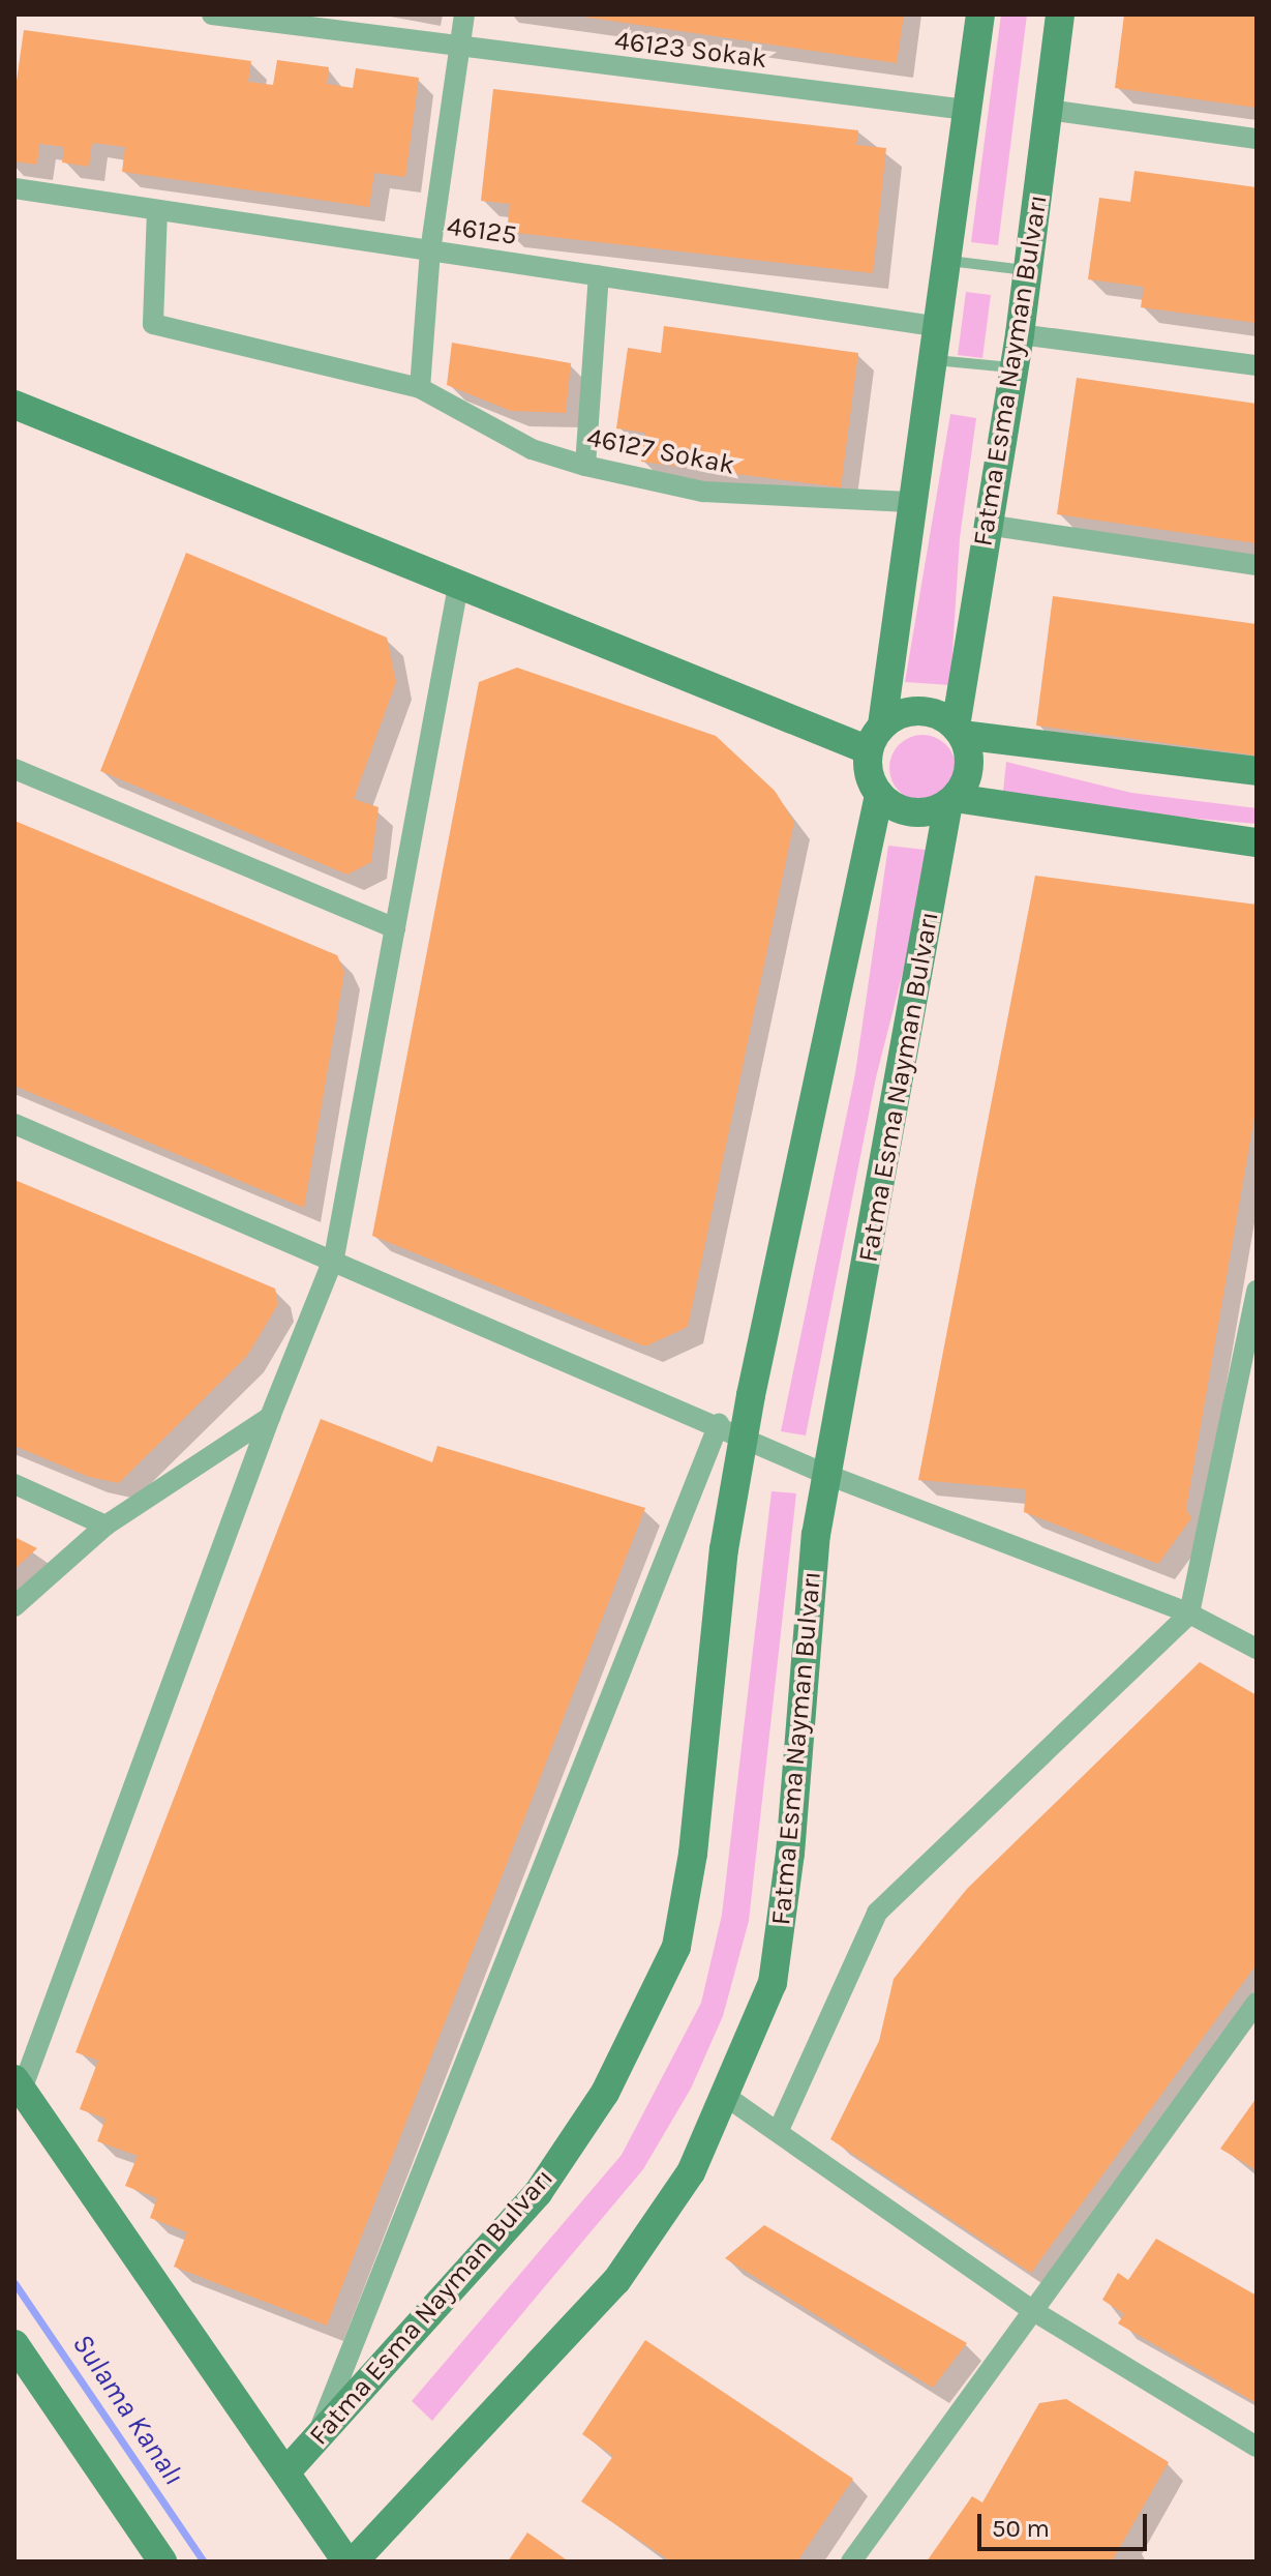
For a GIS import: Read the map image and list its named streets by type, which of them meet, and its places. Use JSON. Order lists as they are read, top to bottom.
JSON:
{
  "streets": {
    "street": [
      "46123 Sokak",
      "46125",
      "Fatma Esma Nayman Bulvarı",
      "46127 Sokak"
    ]
  },
  "crossings": [
    ["46125", "46127 Sokak"]
  ],
  "water": ["Sulama Kanalı"],
  "scale_bar": "50 m"
}
